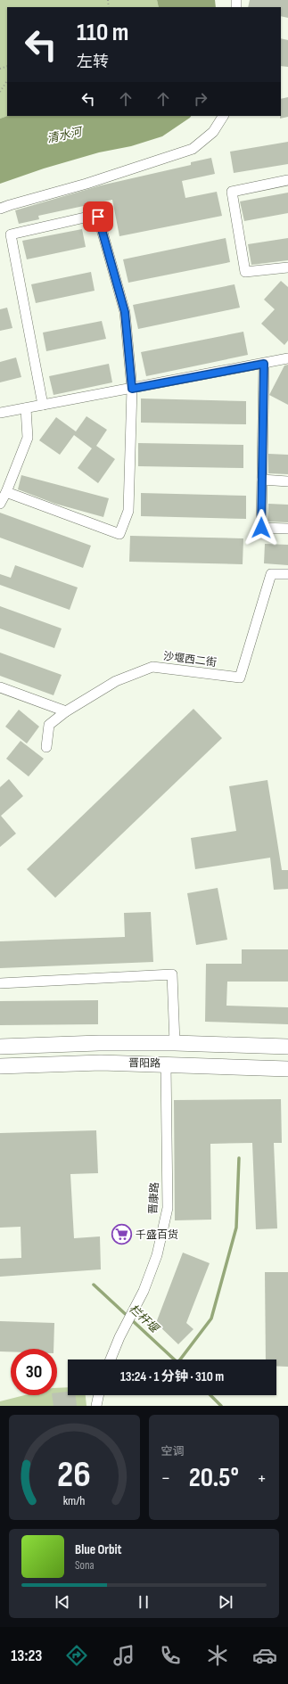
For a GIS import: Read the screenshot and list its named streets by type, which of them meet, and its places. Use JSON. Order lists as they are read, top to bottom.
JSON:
{
  "streets": {
    "main road": ["晋阳路"],
    "street": ["沙堰西二街", "晋康路"]
  },
  "crossings": [
    ["晋阳路", "晋康路"]
  ],
  "water": ["清水河", "栏杆堰"],
  "places": {
    "supermarket": ["千盛百货"]
  },
  "page": {
    "turn": ["110 m", "左转"],
    "limit": "30",
    "trip": "13:24 · 1 分钟 · 310 m",
    "tile": "空调",
    "heat": ["−", "20.5°", "+"],
    "song": ["Blue Orbit", "Sona"],
    "tabs": "13:23",
    "gauge": ["26", "km/h"]
  }
}
